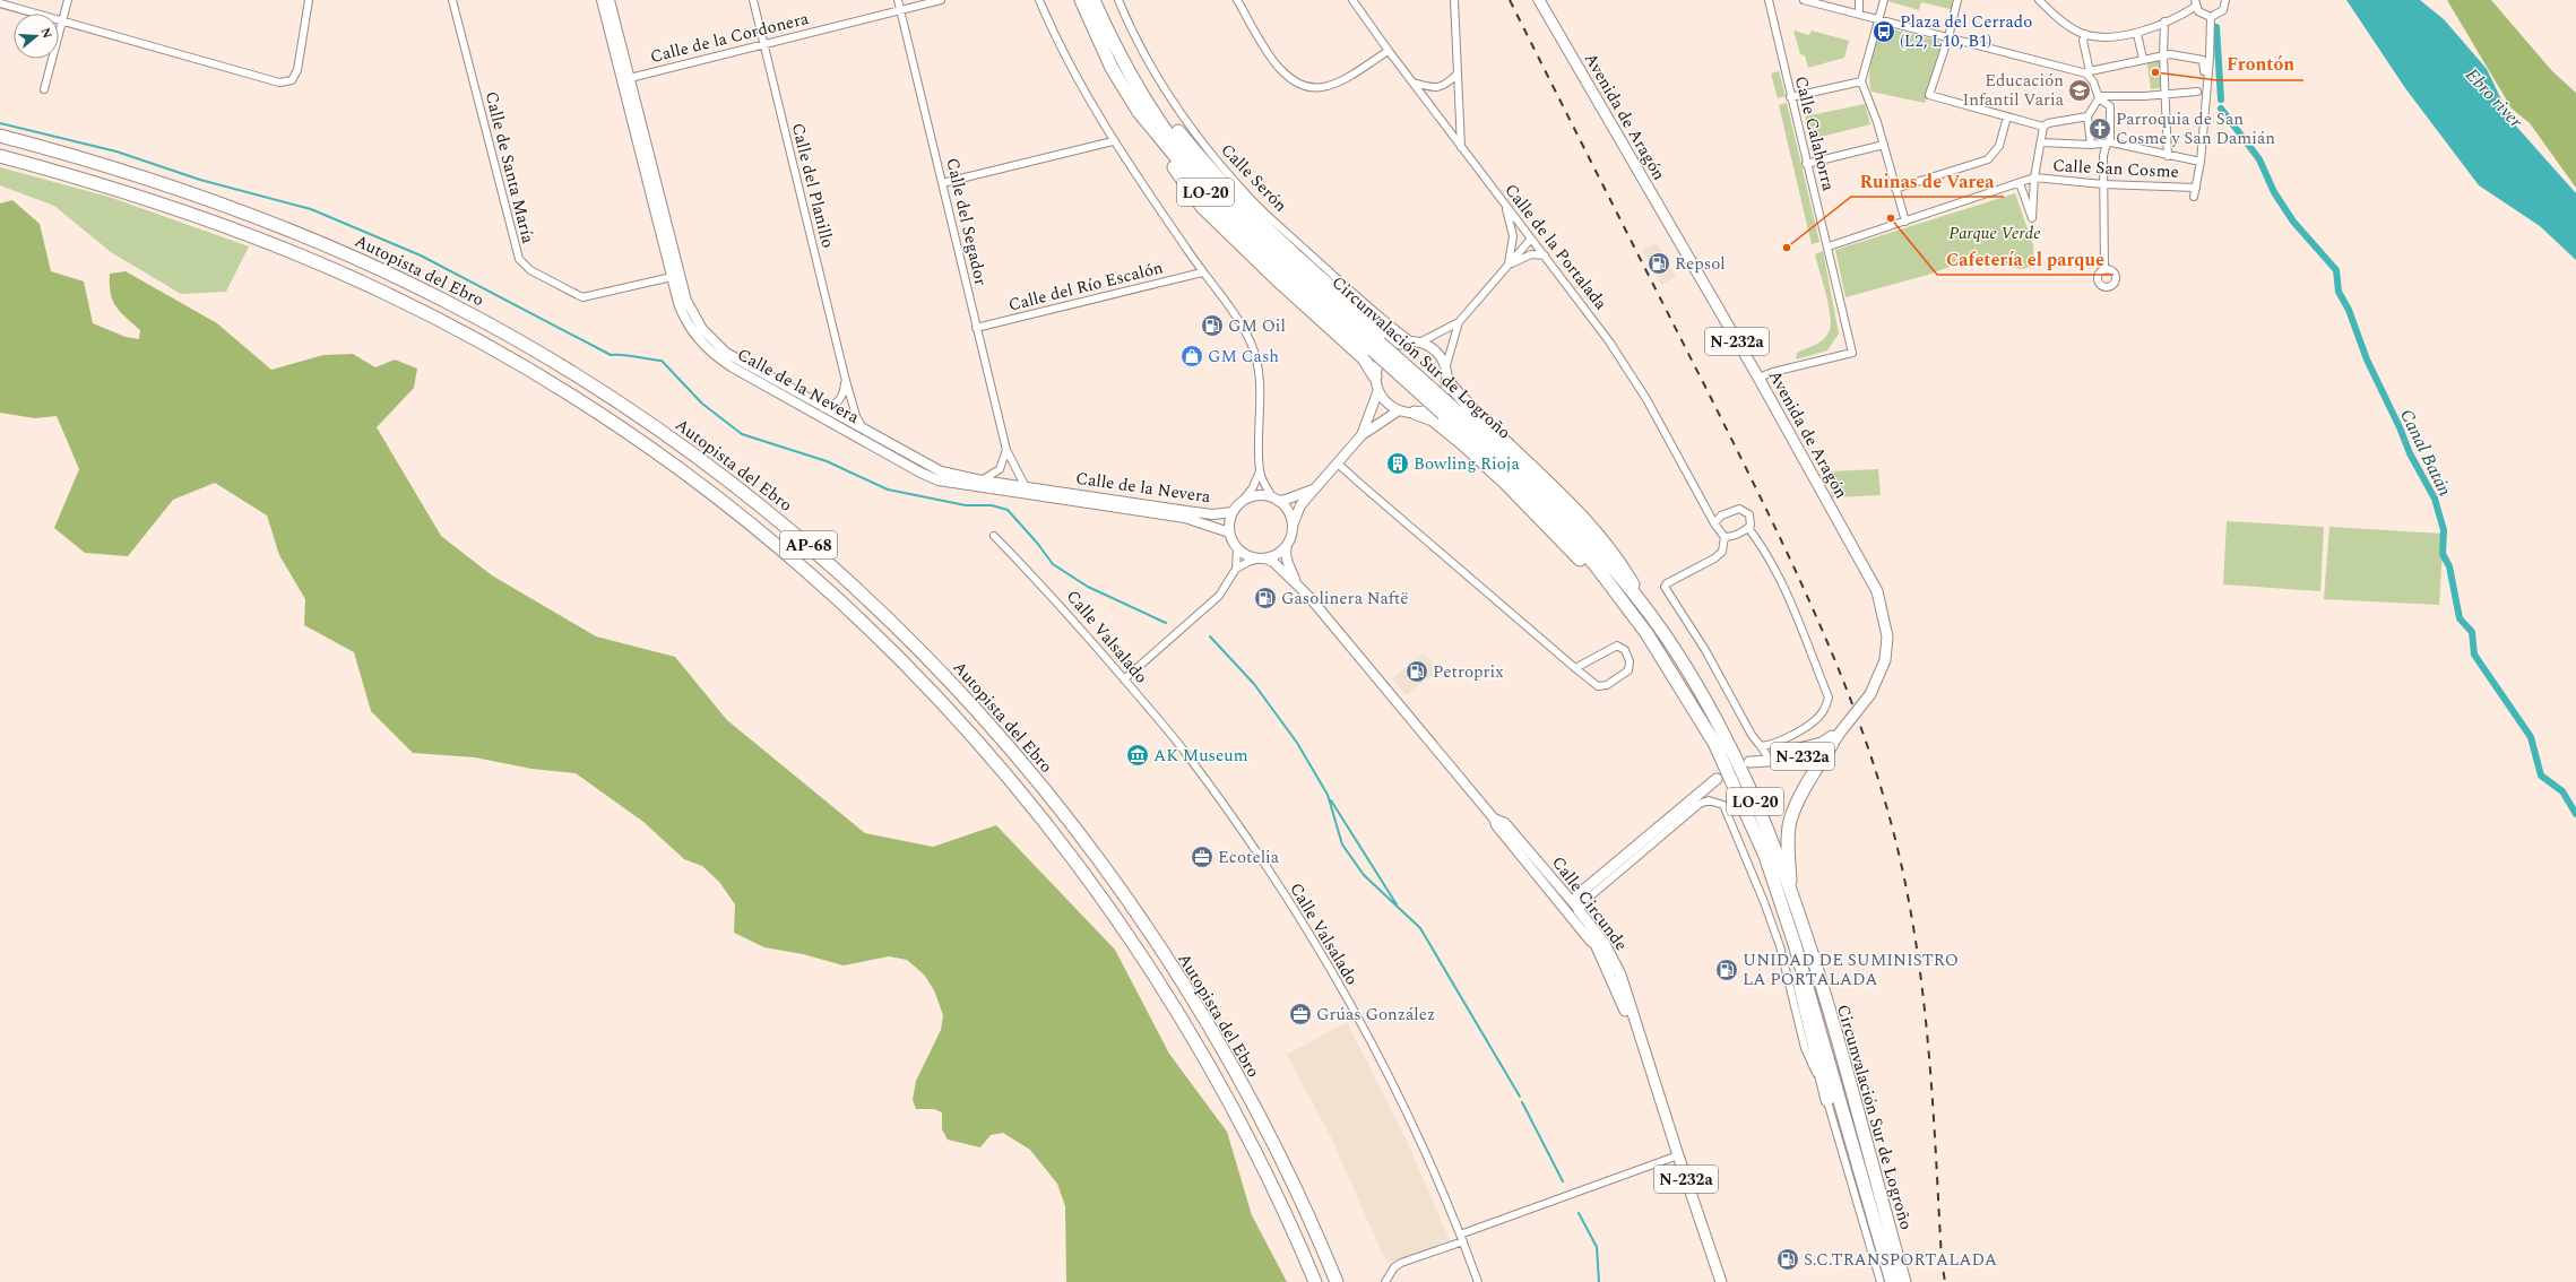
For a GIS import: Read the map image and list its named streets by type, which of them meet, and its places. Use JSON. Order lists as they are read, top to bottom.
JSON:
{
  "streets": {
    "highway": [
      "LO-20",
      "Autopista del Ebro",
      "Circunvalación Sur de Logroño",
      "AP-68"
    ],
    "main road": [
      "Avenida de Aragón",
      "N-232a",
      "Calle de la Nevera",
      "Calle Circunde"
    ],
    "street": [
      "Calle de la Cordonera",
      "Calle Calahorra",
      "Calle de Santa María",
      "Calle San Cosme",
      "Calle Serón",
      "Calle del Planillo",
      "Calle del Segador",
      "Calle de la Portalada",
      "Calle del Río Escalón",
      "Calle Valsalado"
    ]
  },
  "crossings": [
    ["Calle de la Cordonera", "Calle del Planillo"],
    ["Calle de la Cordonera", "Calle del Segador"],
    ["Calle de la Cordonera", "Calle de la Nevera"],
    ["Avenida de Aragón", "Calle Calahorra"],
    ["Calle de Santa María", "Calle de la Nevera"],
    ["Calle del Planillo", "Calle de la Nevera"],
    ["Calle del Segador", "Calle del Río Escalón"],
    ["Calle del Segador", "Calle de la Nevera"],
    ["N-232a", "Calle Circunde"],
    ["Calle de la Nevera", "Calle Circunde"]
  ],
  "water": ["Ebro river", "Canal Batán"],
  "parks": ["Parque Verde"],
  "places": {
    "bus stop": ["Plaza del Cerrado (L2, L10, B1)"],
    "other": ["Frontón", "Cafetería el parque", "Ruinas de Varea"],
    "school or university": ["Educación Infantil Varia"],
    "church": ["Parroquia de San Cosme y San Damián"],
    "fuel station": [
      "Repsol",
      "GM Oil",
      "Gasolinera Naftë",
      "Petroprix",
      "UNIDAD DE SUMINISTRO LA PORTALADA",
      "S.C.TRANSPORTALADA"
    ],
    "shop": ["GM Cash"],
    "building": ["Bowling Rioja"],
    "museum": ["AK Museum"],
    "office": ["Ecotelia", "Grúas González"]
  },
  "north": "right"
}
